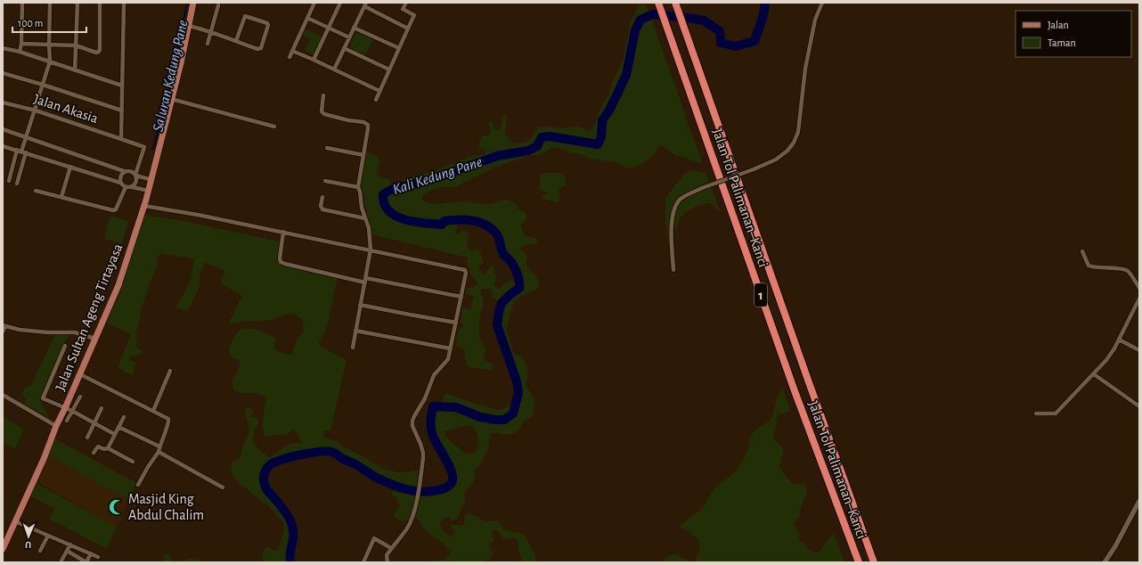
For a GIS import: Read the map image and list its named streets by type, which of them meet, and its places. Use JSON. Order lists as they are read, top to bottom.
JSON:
{
  "streets": {
    "highway": ["Jalan Tol Palimanan–Kanci", "1"],
    "main road": ["Jalan Sultan Ageng Tirtayasa"],
    "street": ["Jalan Akasia"]
  },
  "water": ["Saluran Kedung Pane", "Kali Kedung Pane"],
  "places": {
    "mosque": ["Masjid King Abdul Chalim"]
  },
  "legend": ["Jalan", "Taman"],
  "scale_bar": "100 m",
  "north": "bottom"
}
